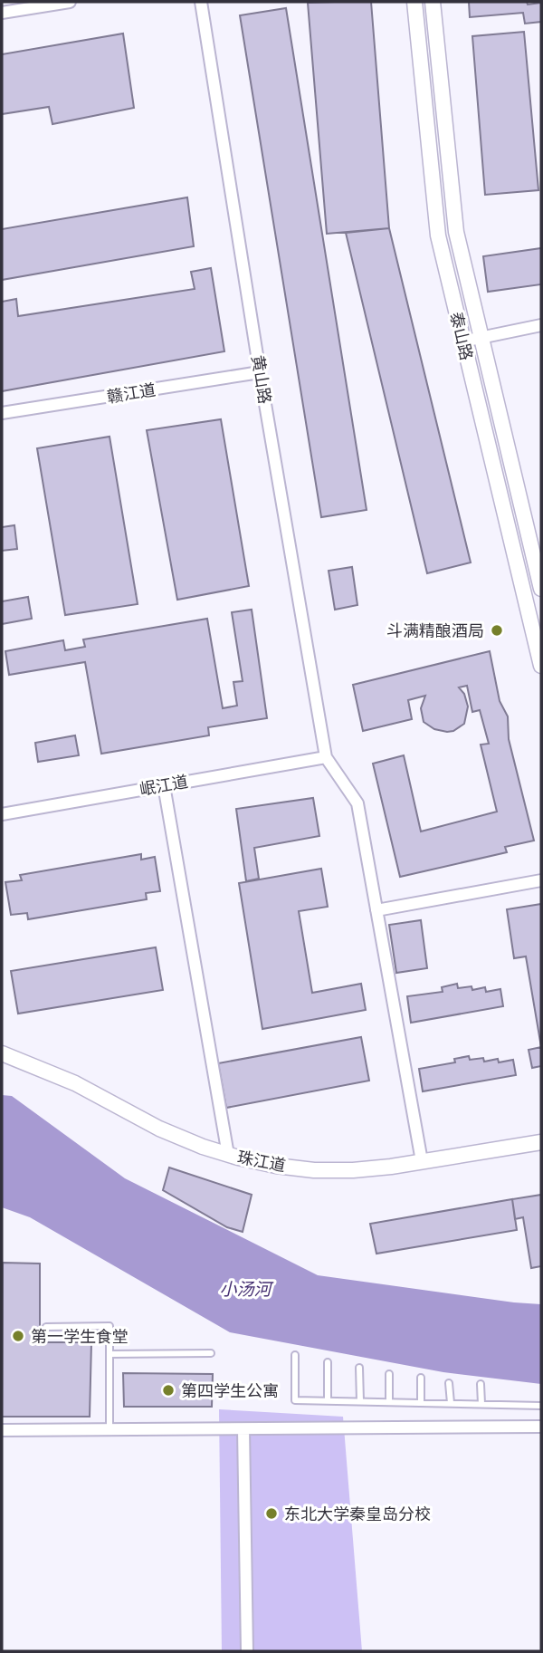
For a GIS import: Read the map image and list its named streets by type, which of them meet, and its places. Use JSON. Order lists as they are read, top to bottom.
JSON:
{
  "streets": {
    "street": [
      "泰山路",
      "黄山路",
      "赣江道",
      "岷江道",
      "珠江道"
    ]
  },
  "crossings": [
    ["黄山路", "赣江道"],
    ["黄山路", "岷江道"]
  ],
  "water": ["小汤河"],
  "places": [
    "斗满精酿酒局",
    "第一学生食堂",
    "第四学生公寓",
    "东北大学秦皇岛分校"
  ]
}
